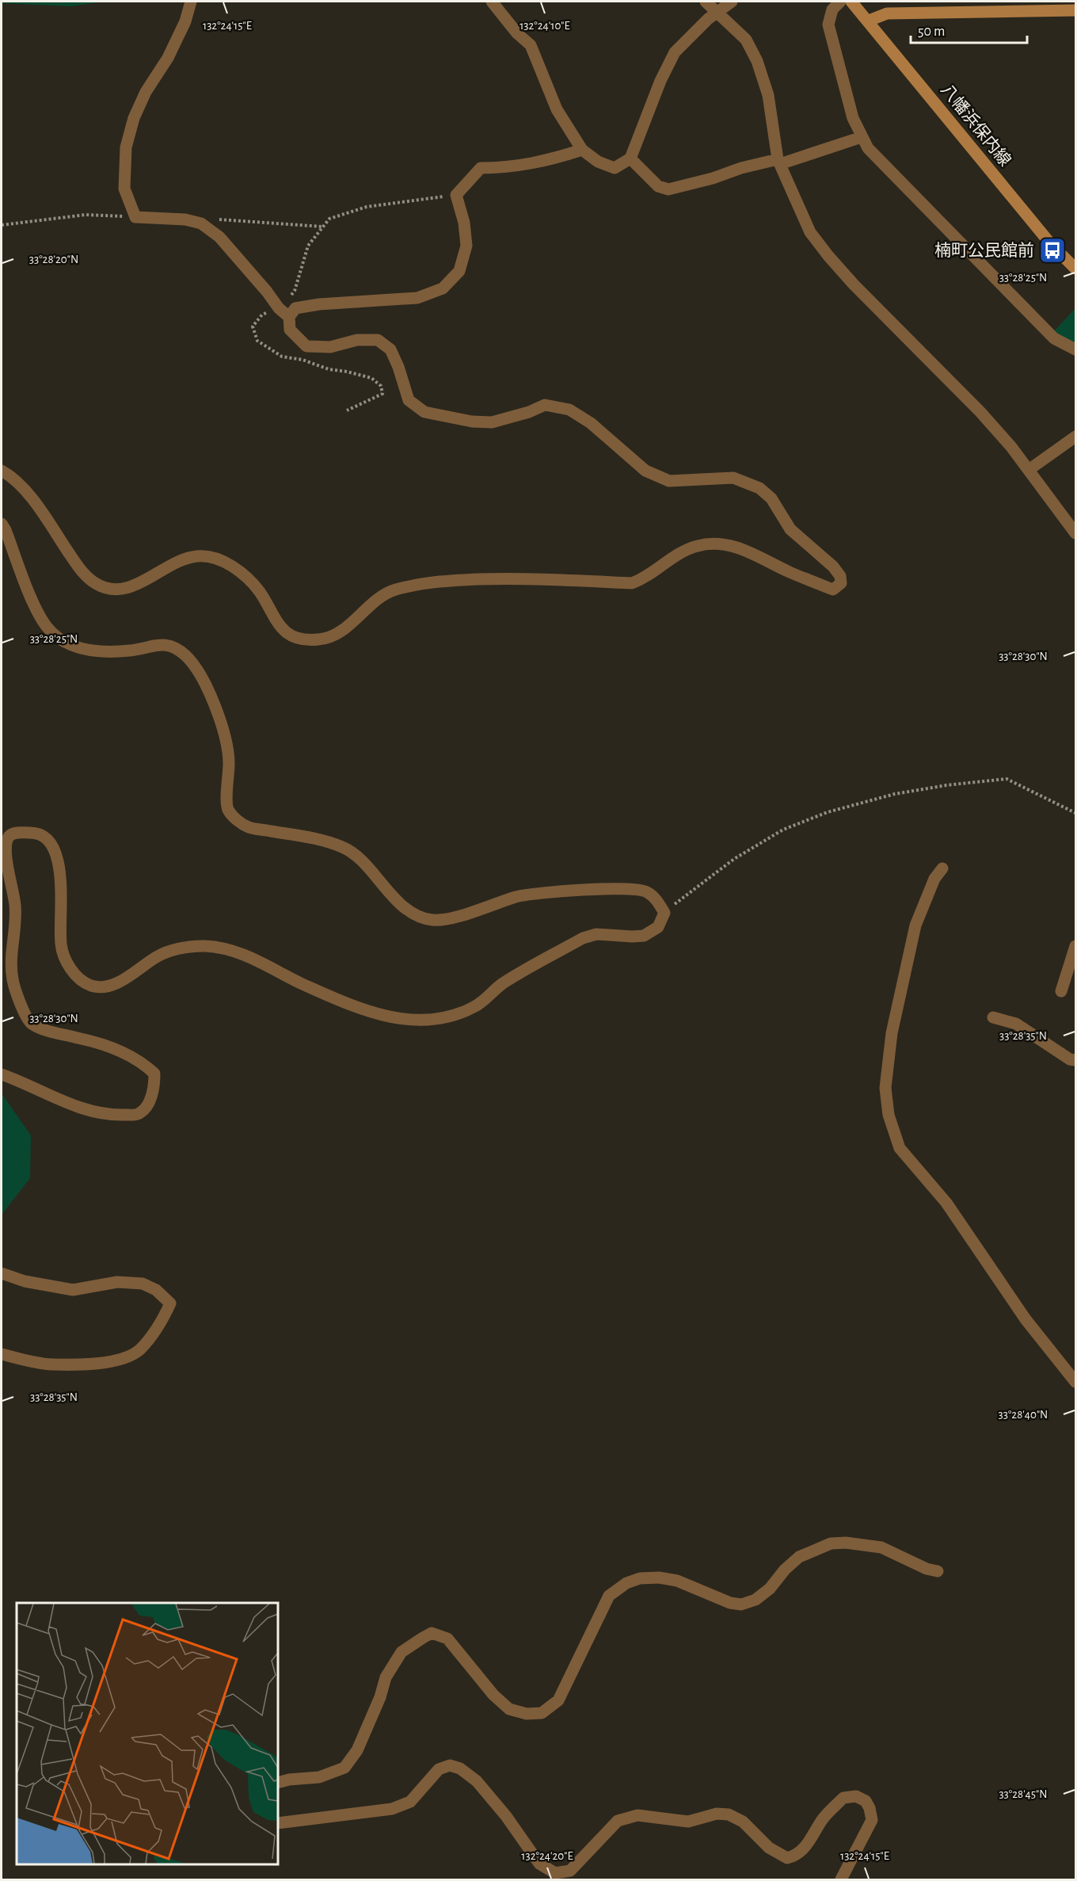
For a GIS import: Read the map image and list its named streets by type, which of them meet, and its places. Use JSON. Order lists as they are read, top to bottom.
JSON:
{
  "streets": {
    "main road": ["八幡浜保内線"]
  },
  "places": {
    "bus stop": ["楠町公民館前"]
  },
  "scale_bar": "50 m",
  "coordinates": [
    "132°24'10\"E",
    "132°24'15\"E",
    "33°28'20\"N",
    "33°28'25\"N",
    "33°28'30\"N",
    "33°28'35\"N",
    "33°28'40\"N",
    "33°28'45\"N",
    "132°24'20\"E"
  ]
}
